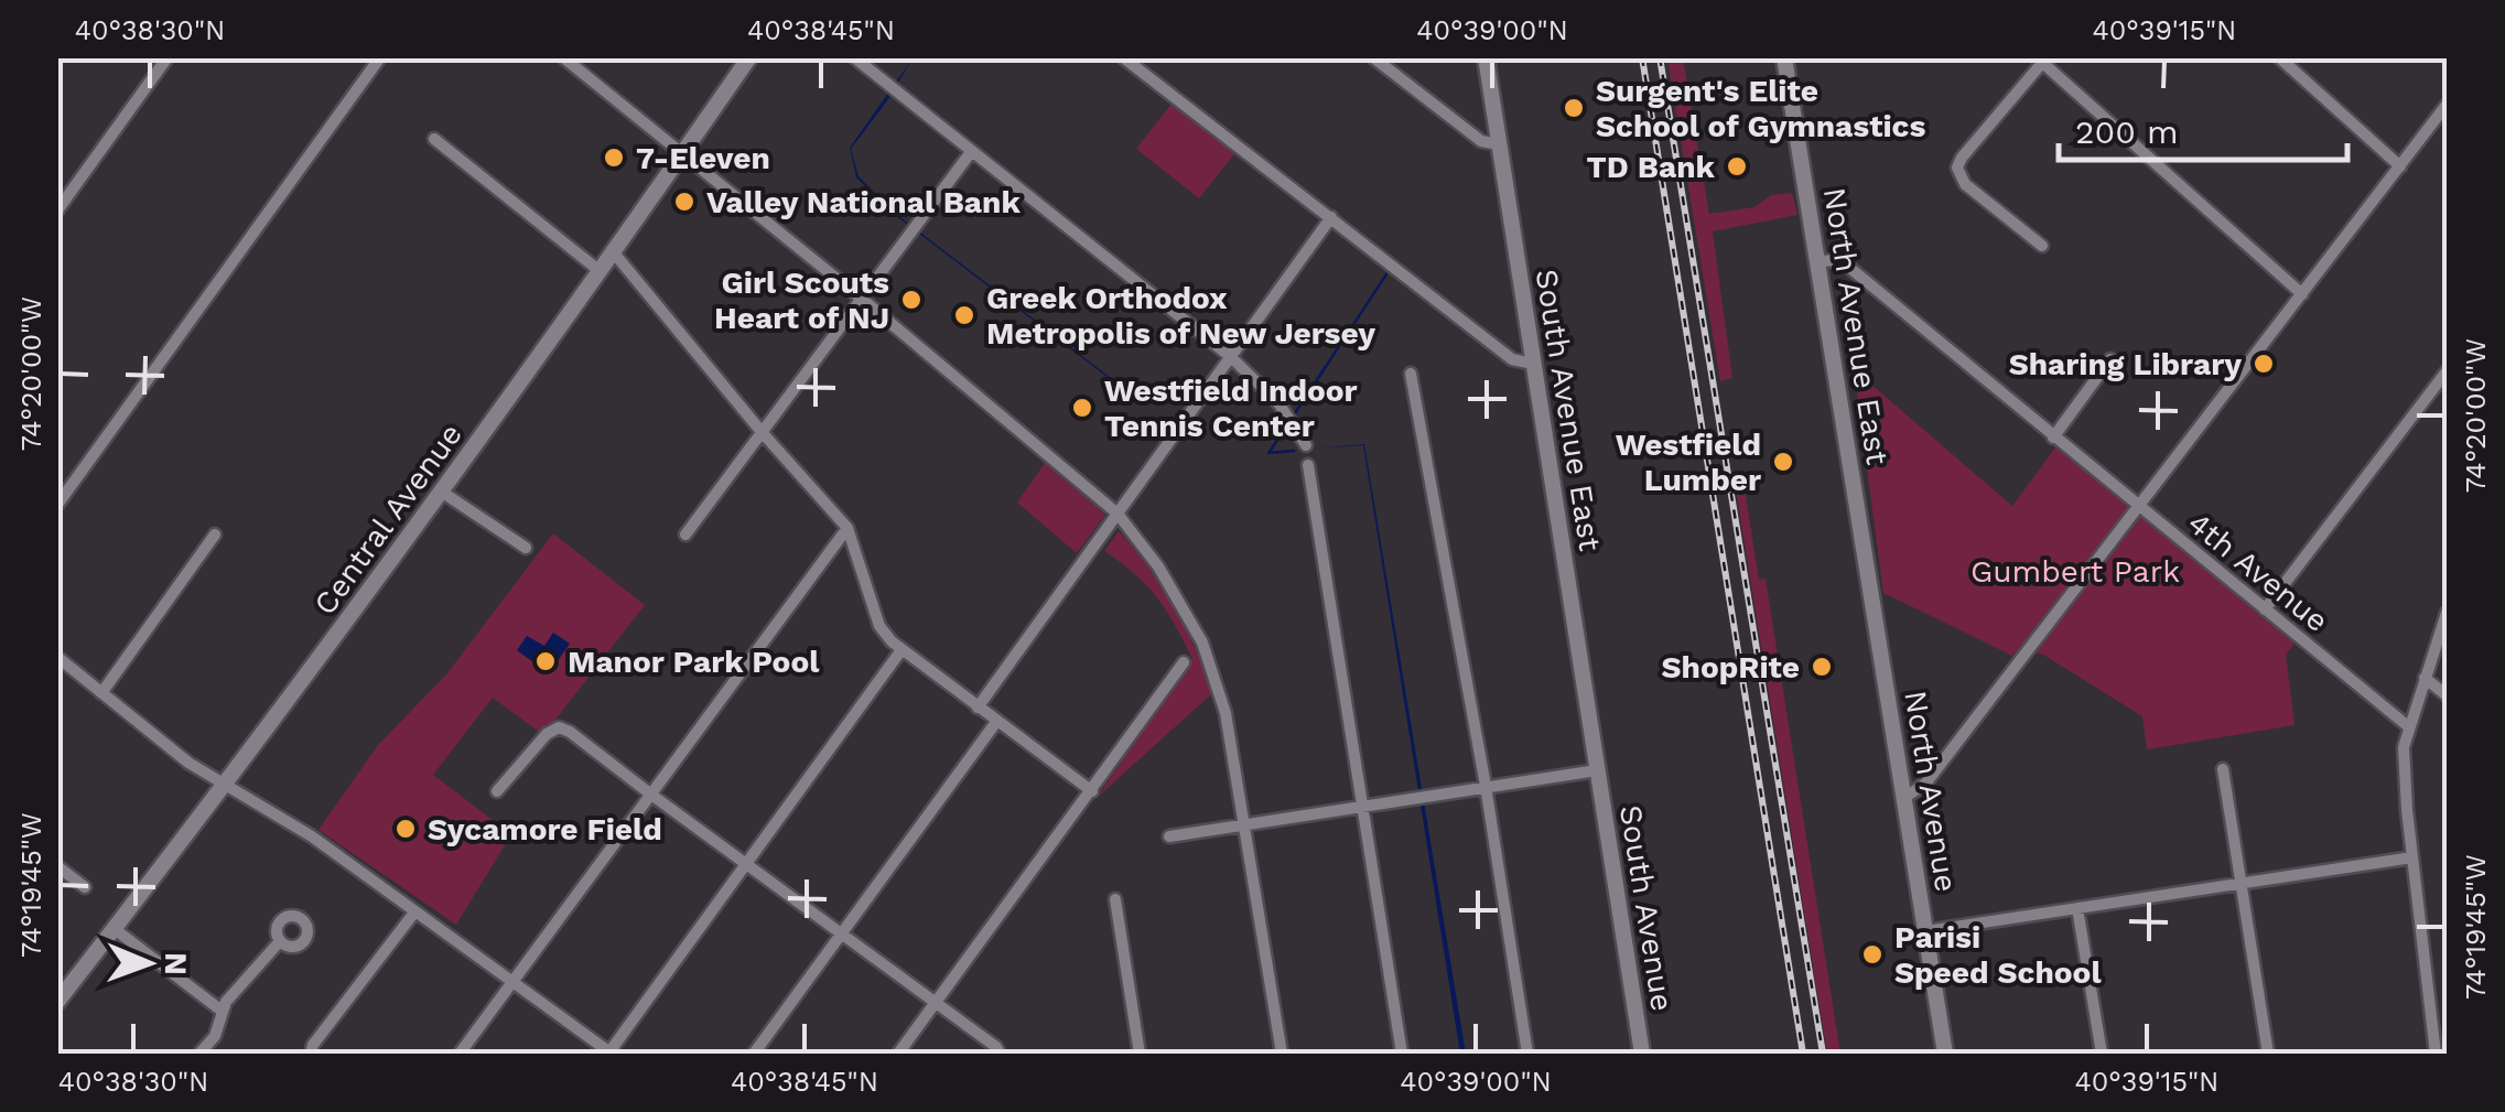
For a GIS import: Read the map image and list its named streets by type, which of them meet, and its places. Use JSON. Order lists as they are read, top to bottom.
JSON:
{
  "streets": {
    "main road": [
      "North Avenue East",
      "South Avenue East",
      "Central Avenue",
      "North Avenue",
      "South Avenue"
    ],
    "street": ["4th Avenue"]
  },
  "crossings": [
    ["North Avenue East", "4th Avenue"],
    ["North Avenue East", "North Avenue"],
    ["South Avenue East", "South Avenue"]
  ],
  "parks": ["Gumbert Park"],
  "places": [
    "Surgent's Elite School of Gymnastics",
    "7-Eleven",
    "TD Bank",
    "Valley National Bank",
    "Girl Scouts Heart of NJ",
    "Greek Orthodox Metropolis of New Jersey",
    "Sharing Library",
    "Westfield Indoor Tennis Center",
    "Westfield Lumber",
    "Manor Park Pool",
    "ShopRite",
    "Sycamore Field",
    "Parisi Speed School"
  ],
  "scale_bar": "200 m",
  "north": "right",
  "coordinates": [
    "40°38'30\"N",
    "40°38'45\"N",
    "40°39'00\"N",
    "40°39'15\"N",
    "74°20'00\"W",
    "74°19'45\"W"
  ]
}
